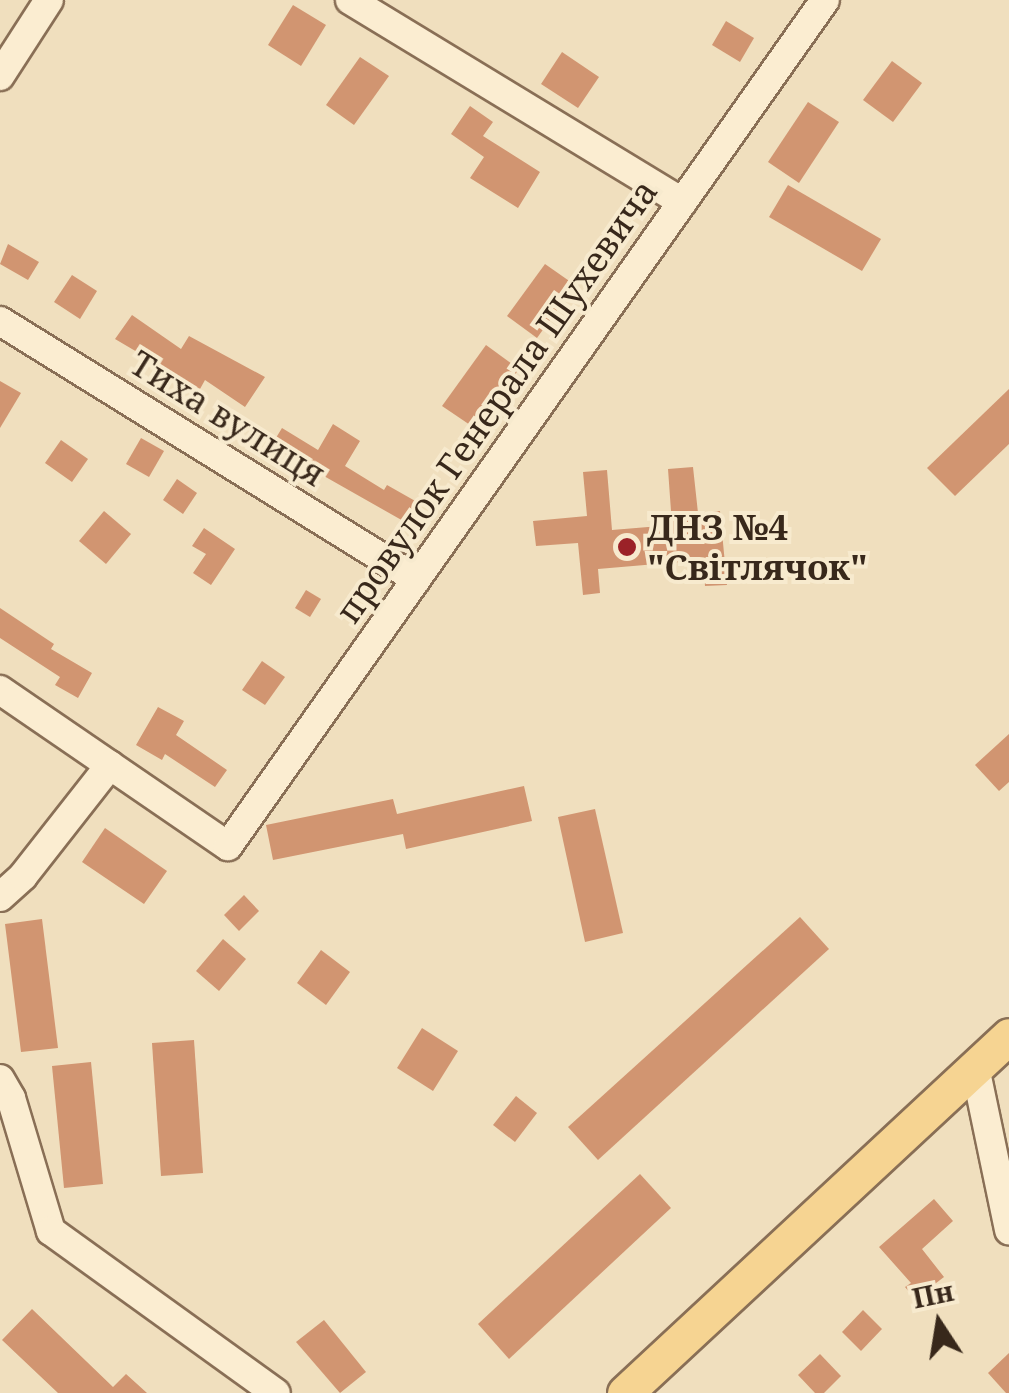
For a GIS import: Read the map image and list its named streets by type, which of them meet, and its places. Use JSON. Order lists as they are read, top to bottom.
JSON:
{
  "streets": {
    "street": ["провулок Генерала Шухевича", "Тиха вулиця"]
  },
  "crossings": [
    ["провулок Генерала Шухевича", "Тиха вулиця"]
  ],
  "places": ["ДНЗ №4 \"Світлячок\""],
  "north": "top"
}
